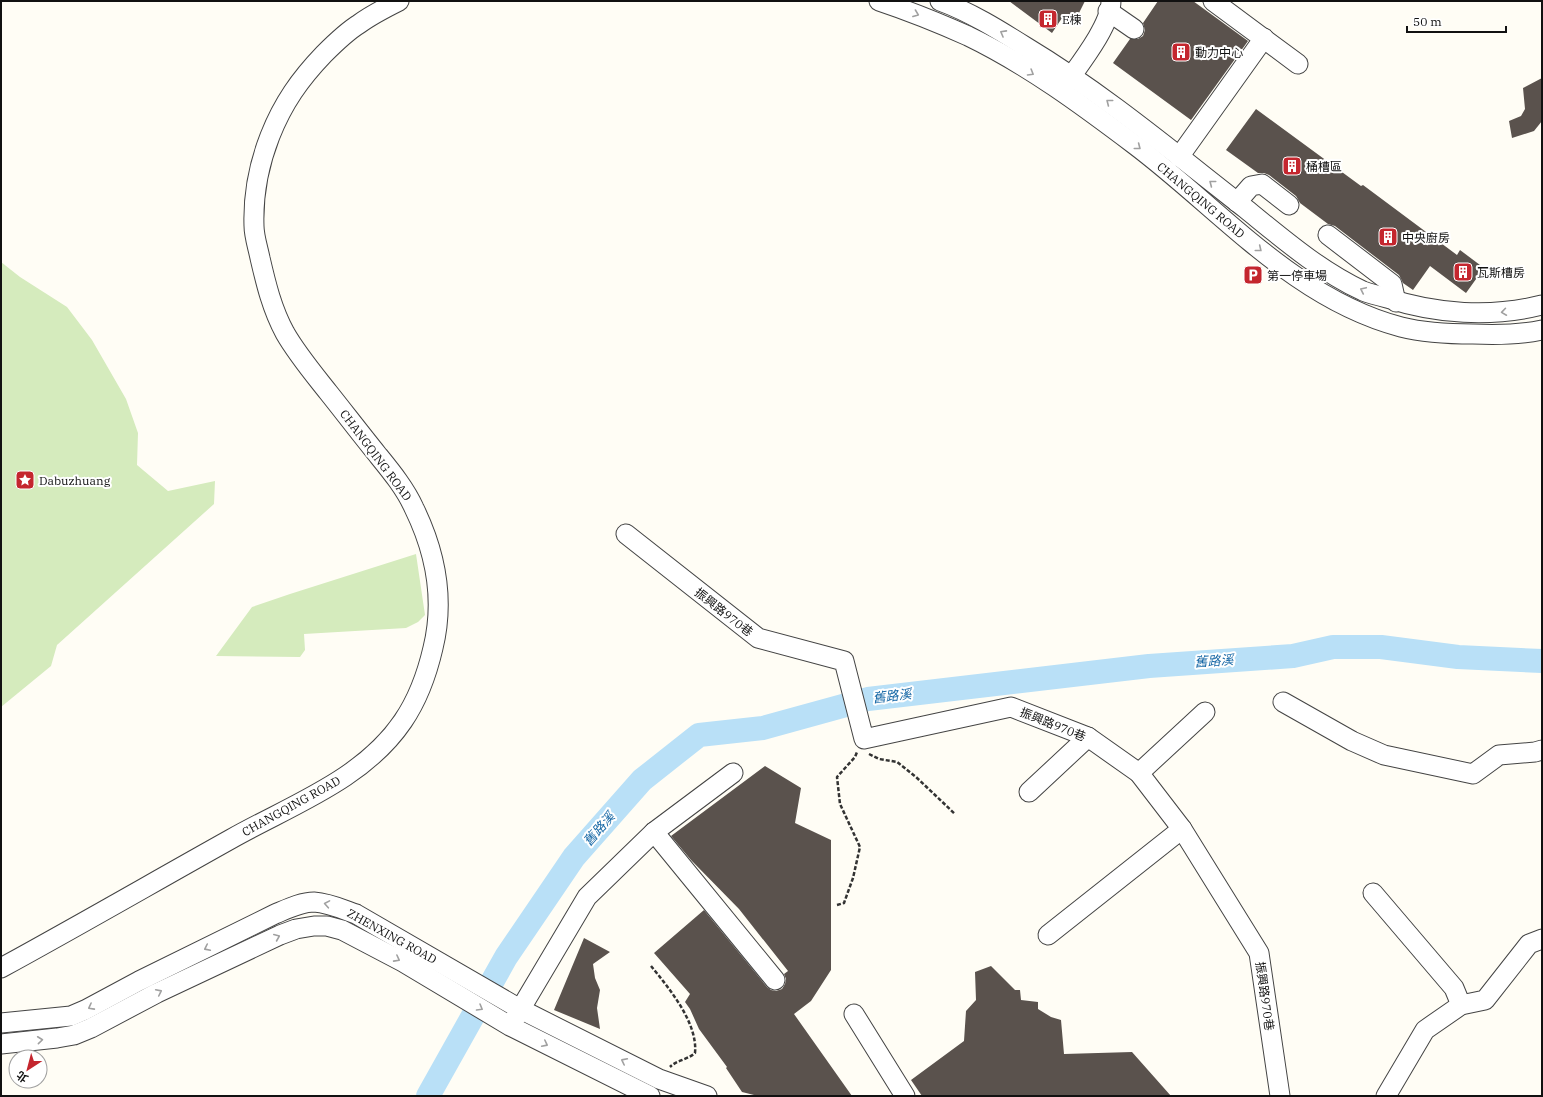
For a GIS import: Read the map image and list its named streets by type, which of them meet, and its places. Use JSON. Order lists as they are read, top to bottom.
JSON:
{
  "streets": {
    "street": ["CHANGQING ROAD", "振興路970巷", "ZHENXING ROAD"]
  },
  "water": ["舊路溪"],
  "places": {
    "building": [
      "E棟",
      "動力中心",
      "桶槽區",
      "中央廚房",
      "瓦斯槽房"
    ],
    "parking": ["第一停車場"],
    "place": ["Dabuzhuang"]
  },
  "scale_bar": "50 m",
  "north": "bottom left"
}
